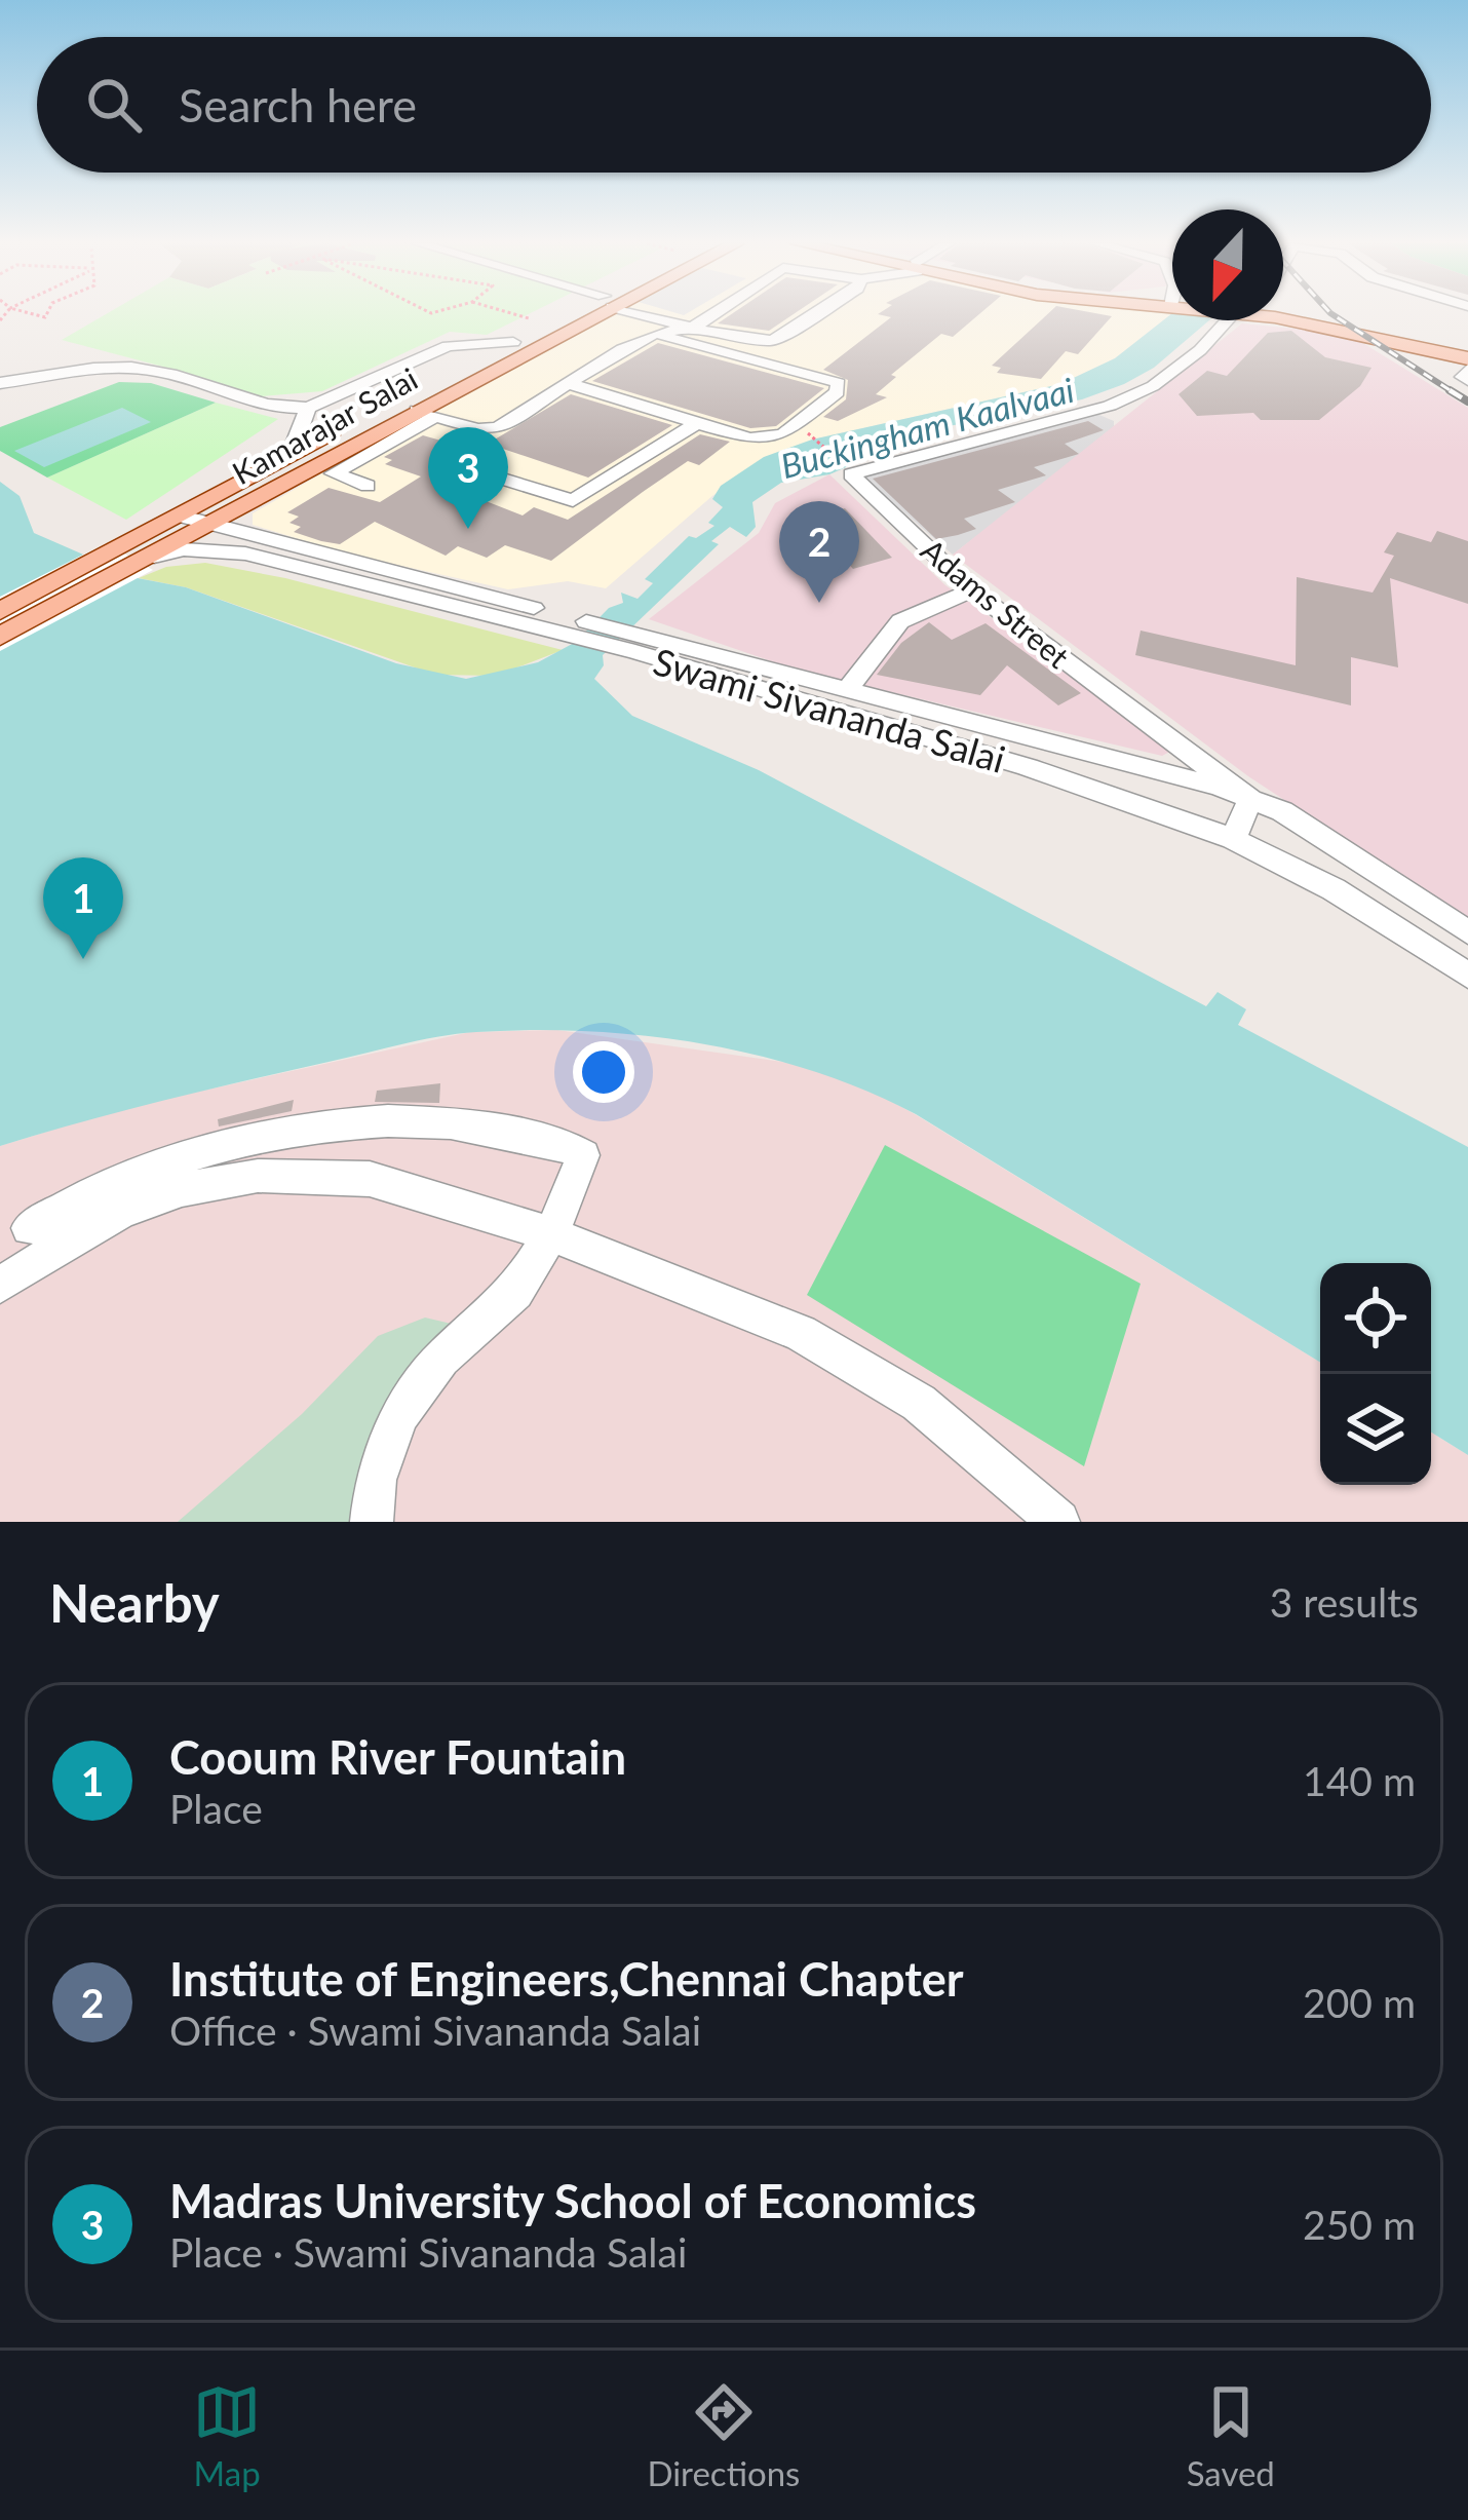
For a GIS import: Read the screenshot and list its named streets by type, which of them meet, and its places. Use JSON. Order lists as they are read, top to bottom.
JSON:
{
  "streets": {
    "main road": ["Kamarajar Salai"],
    "street": ["Adams Street", "Swami Sivananda Salai"]
  },
  "crossings": [
    ["Kamarajar Salai", "Swami Sivananda Salai"],
    ["Adams Street", "Swami Sivananda Salai"]
  ],
  "water": ["Buckingham Kaalvaai"],
  "north": "bottom",
  "page": {
    "search": "Search here",
    "pins": ["3", "2", "1"],
    "heading": ["Nearby", "3 results"],
    "list": [
      {
        "mark": "1",
        "name": "Cooum River Fountain",
        "note": "Place",
        "value": "140 m"
      },
      {
        "mark": "2",
        "name": "Institute of Engineers,Chennai Chapter",
        "note": "Office · Swami Sivananda Salai",
        "value": "200 m"
      },
      {
        "mark": "3",
        "name": "Madras University School of Economics",
        "note": "Place · Swami Sivananda Salai",
        "value": "250 m"
      }
    ],
    "nav": ["Map", "Directions", "Saved"]
  }
}
